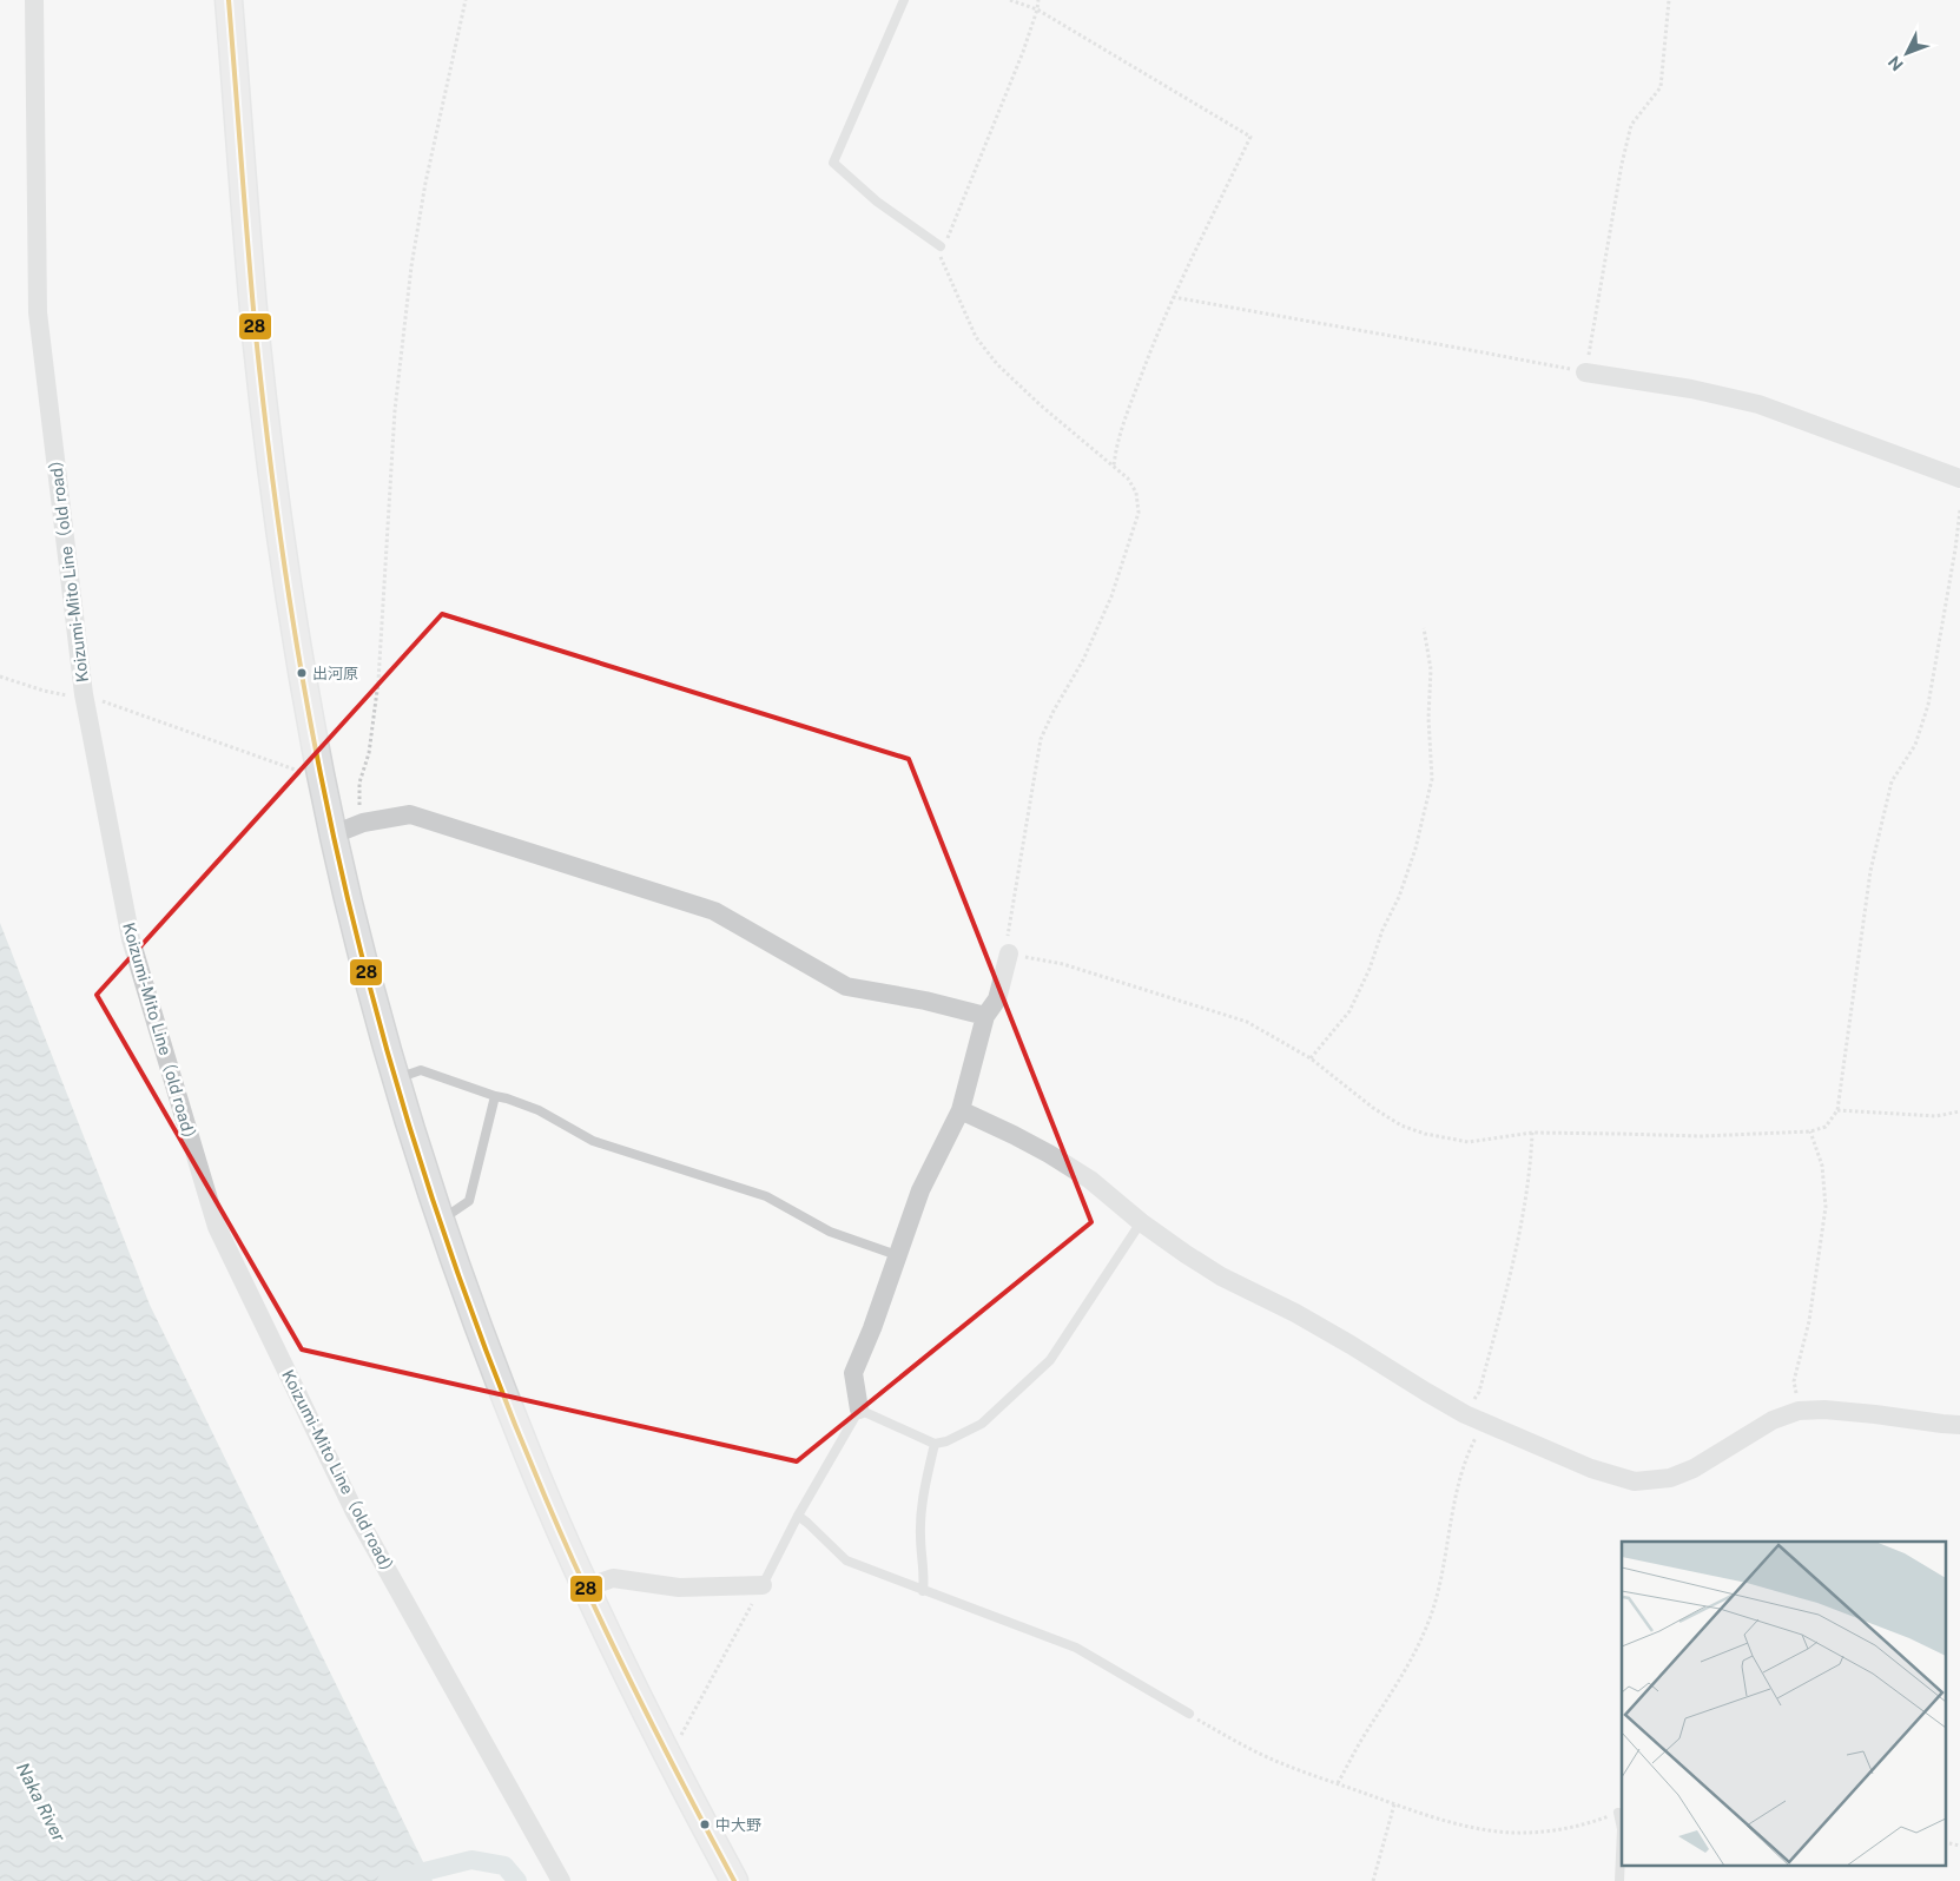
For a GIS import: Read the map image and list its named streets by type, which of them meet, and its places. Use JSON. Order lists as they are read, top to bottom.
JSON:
{
  "streets": {
    "street": ["Koizumi-Mito Line（old road）"]
  },
  "water": ["Naka River"],
  "places": ["出河原", "中大野"],
  "lines": ["transit line 28"],
  "north": "bottom left"
}
